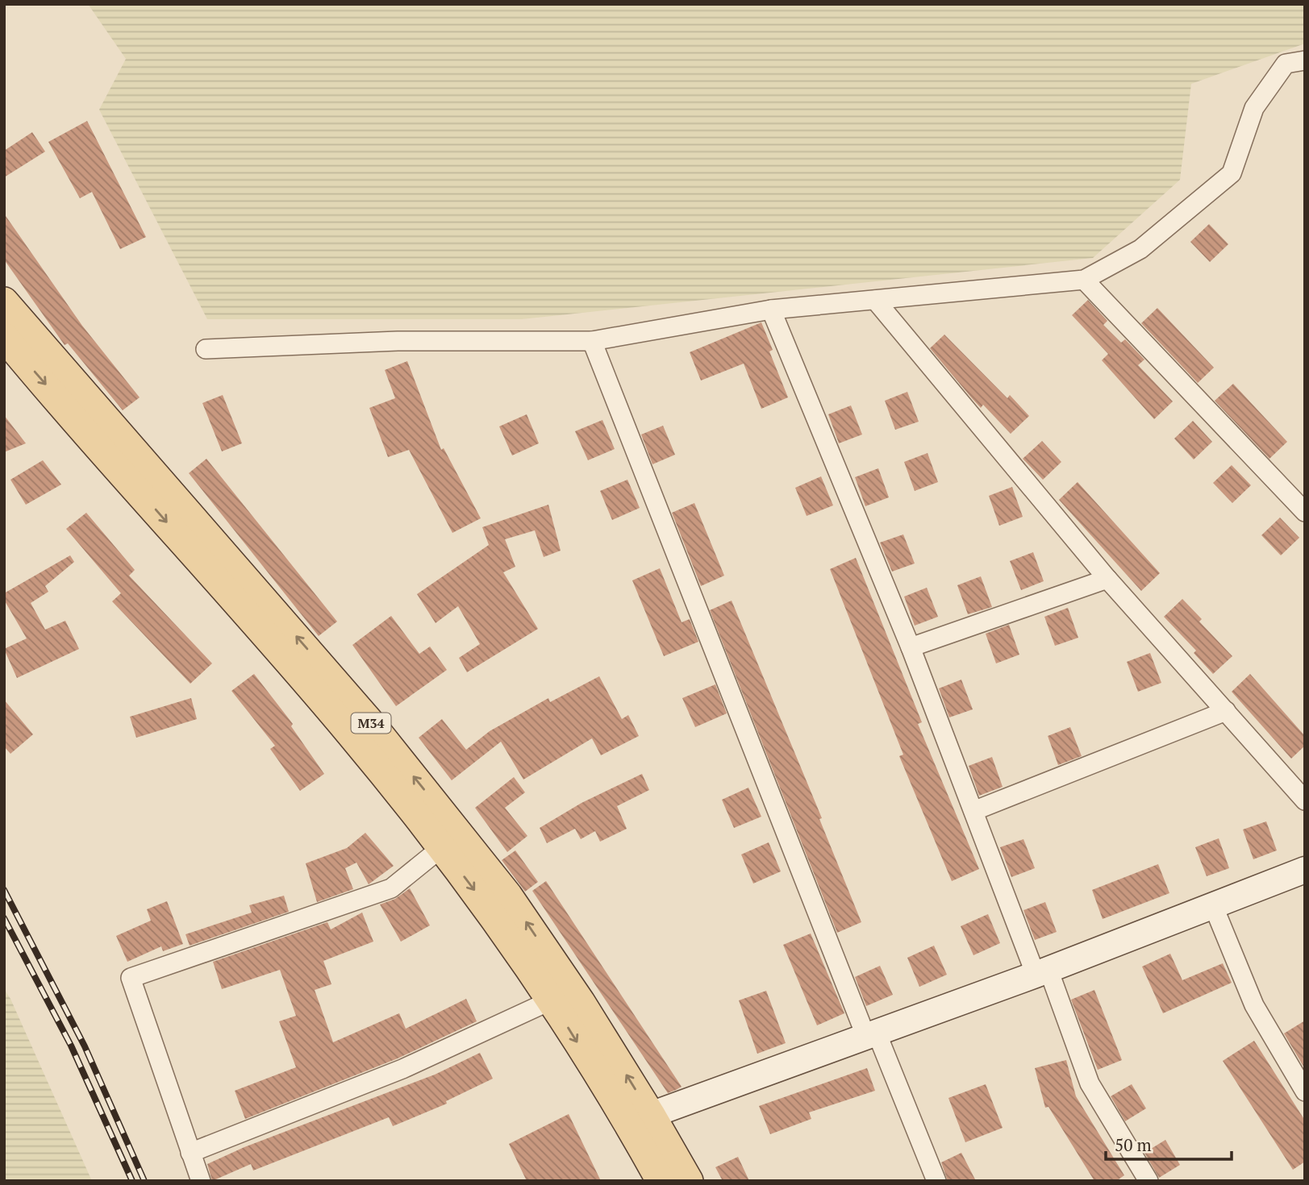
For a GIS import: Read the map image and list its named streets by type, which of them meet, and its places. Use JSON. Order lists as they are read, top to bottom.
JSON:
{
  "streets": {
    "main road": ["M34"]
  },
  "scale_bar": "50 m"
}
